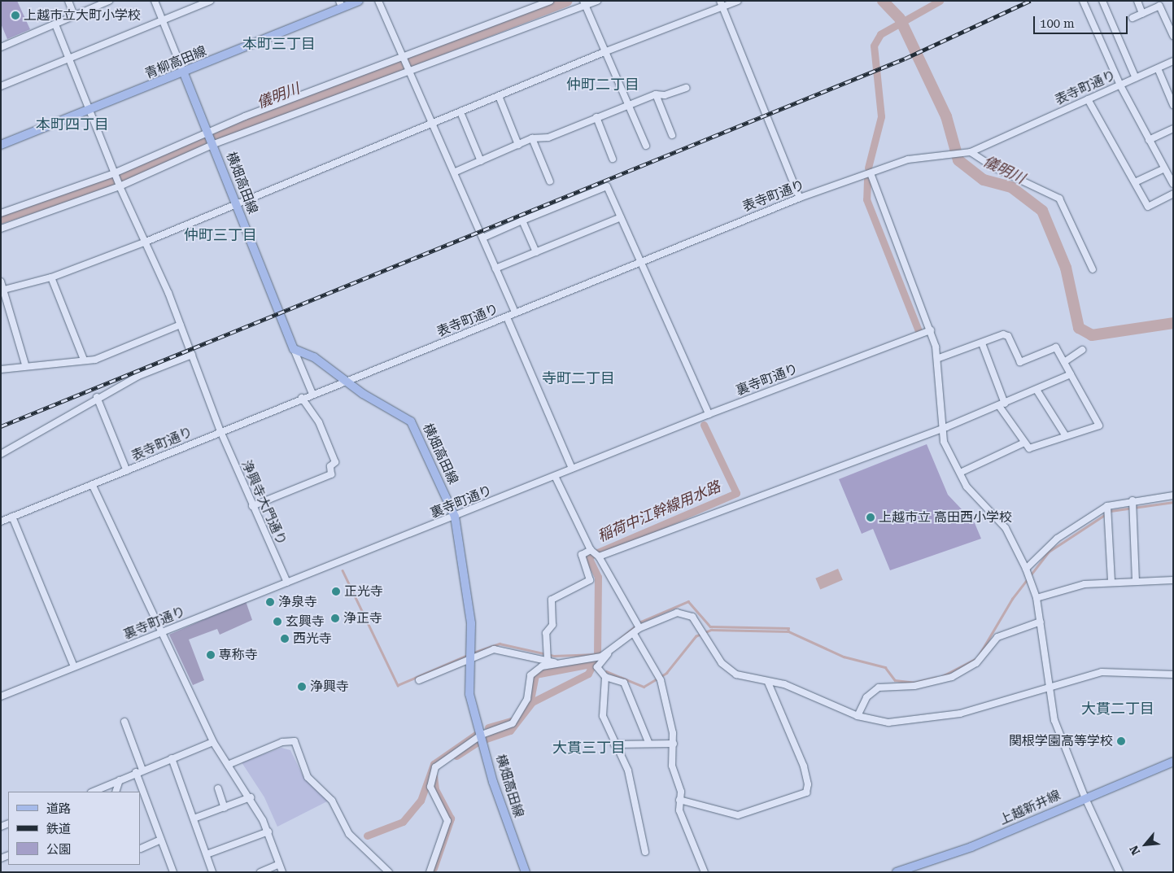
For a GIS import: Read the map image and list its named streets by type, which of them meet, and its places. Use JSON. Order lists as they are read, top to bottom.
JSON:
{
  "streets": {
    "main road": ["青柳高田線", "横畑高田線", "上越新井線"],
    "street": ["表寺町通り", "裏寺町通り", "浄興寺大門通り"]
  },
  "crossings": [
    ["青柳高田線", "横畑高田線"],
    ["青柳高田線", "浄興寺大門通り"],
    ["表寺町通り", "横畑高田線"],
    ["表寺町通り", "浄興寺大門通り"],
    ["横畑高田線", "裏寺町通り"],
    ["裏寺町通り", "浄興寺大門通り"]
  ],
  "districts": [
    "本町三丁目",
    "仲町二丁目",
    "本町四丁目",
    "仲町三丁目",
    "寺町二丁目",
    "大貫二丁目",
    "大貫三丁目"
  ],
  "water": ["儀明川", "稲荷中江幹線用水路"],
  "places": [
    "上越市立大町小学校",
    "上越市立 高田西小学校",
    "正光寺",
    "浄泉寺",
    "浄正寺",
    "玄興寺",
    "西光寺",
    "専称寺",
    "浄興寺",
    "関根学園高等学校"
  ],
  "legend": ["道路", "鉄道", "公園"],
  "scale_bar": "100 m",
  "north": "bottom left"
}
